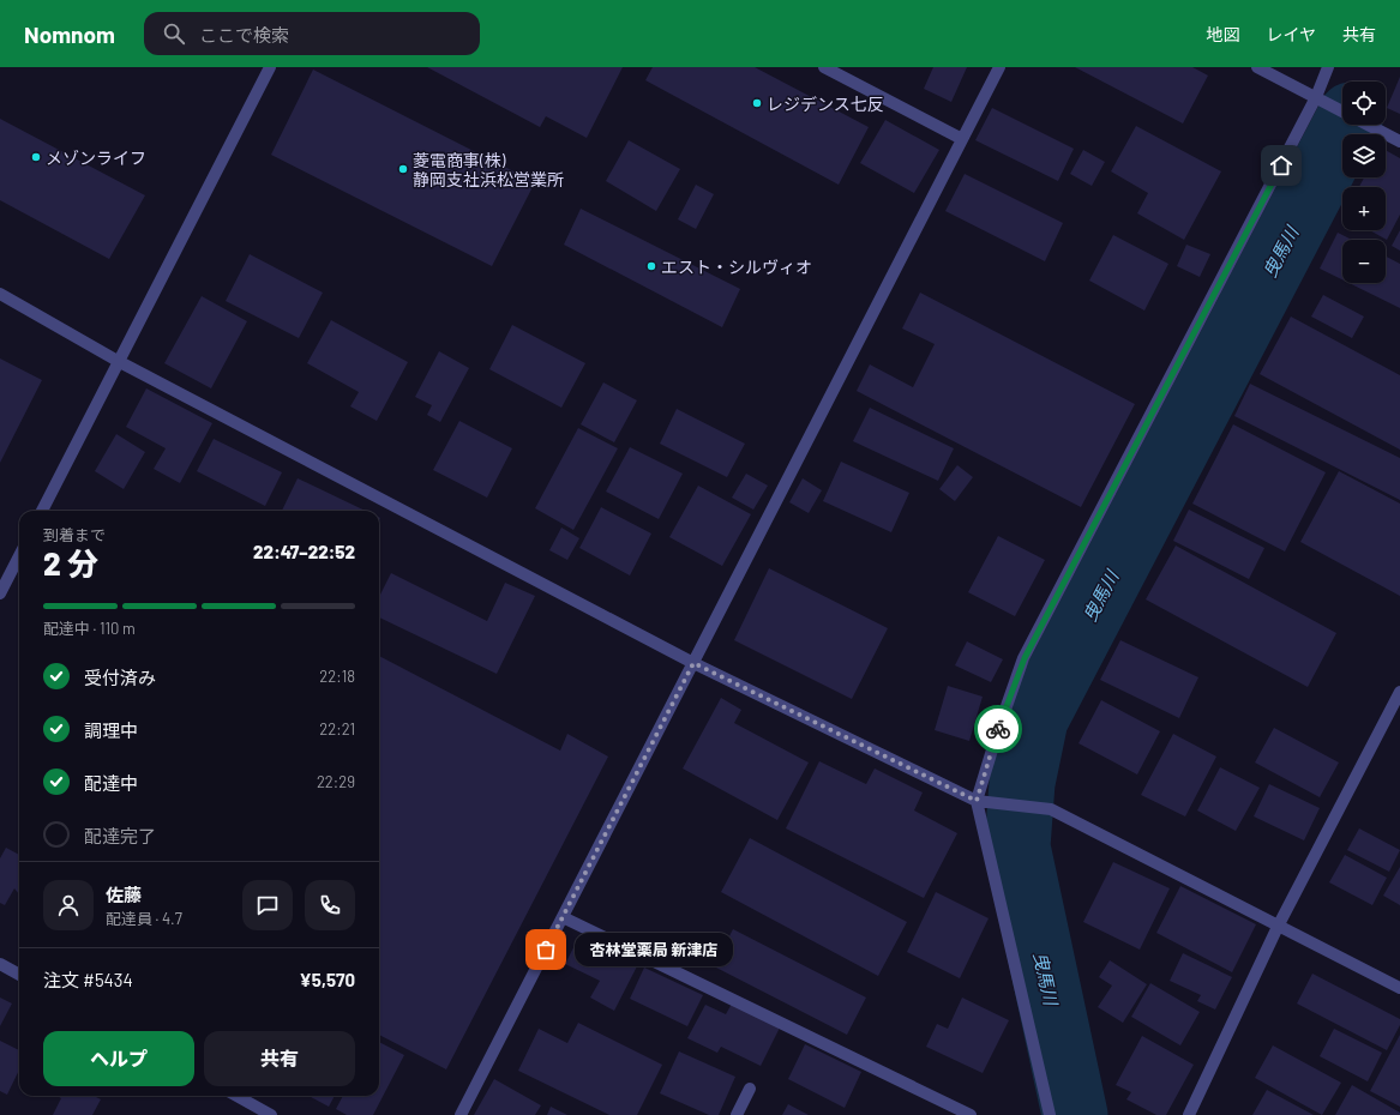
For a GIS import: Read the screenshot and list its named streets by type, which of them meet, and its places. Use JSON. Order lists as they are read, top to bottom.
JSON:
{
  "water": ["曳馬川"],
  "places": [
    "レジデンス七反",
    "メゾンライフ",
    "菱電商事(株) 静岡支社浜松営業所",
    "エスト・シルヴィオ",
    "杏林堂薬局 新津店"
  ],
  "page": {
    "header": "Nomnom",
    "search": "ここで検索",
    "nav": ["地図", "レイヤ", "共有"],
    "map_buttons": ["+", "−"],
    "heading": ["2 分", "到着まで", "22:47–22:52"],
    "panel": [
      "佐藤",
      "配達員 · 4.7",
      "注文 #5434",
      "¥5,570"
    ],
    "bar": "配達中 · 110 m",
    "list": [
      ["受付済み", "22:18"],
      ["調理中", "22:21"],
      ["配達中", "22:29"],
      "配達完了"
    ],
    "bubble": "杏林堂薬局 新津店",
    "buttons": ["ヘルプ", "共有"]
  }
}
